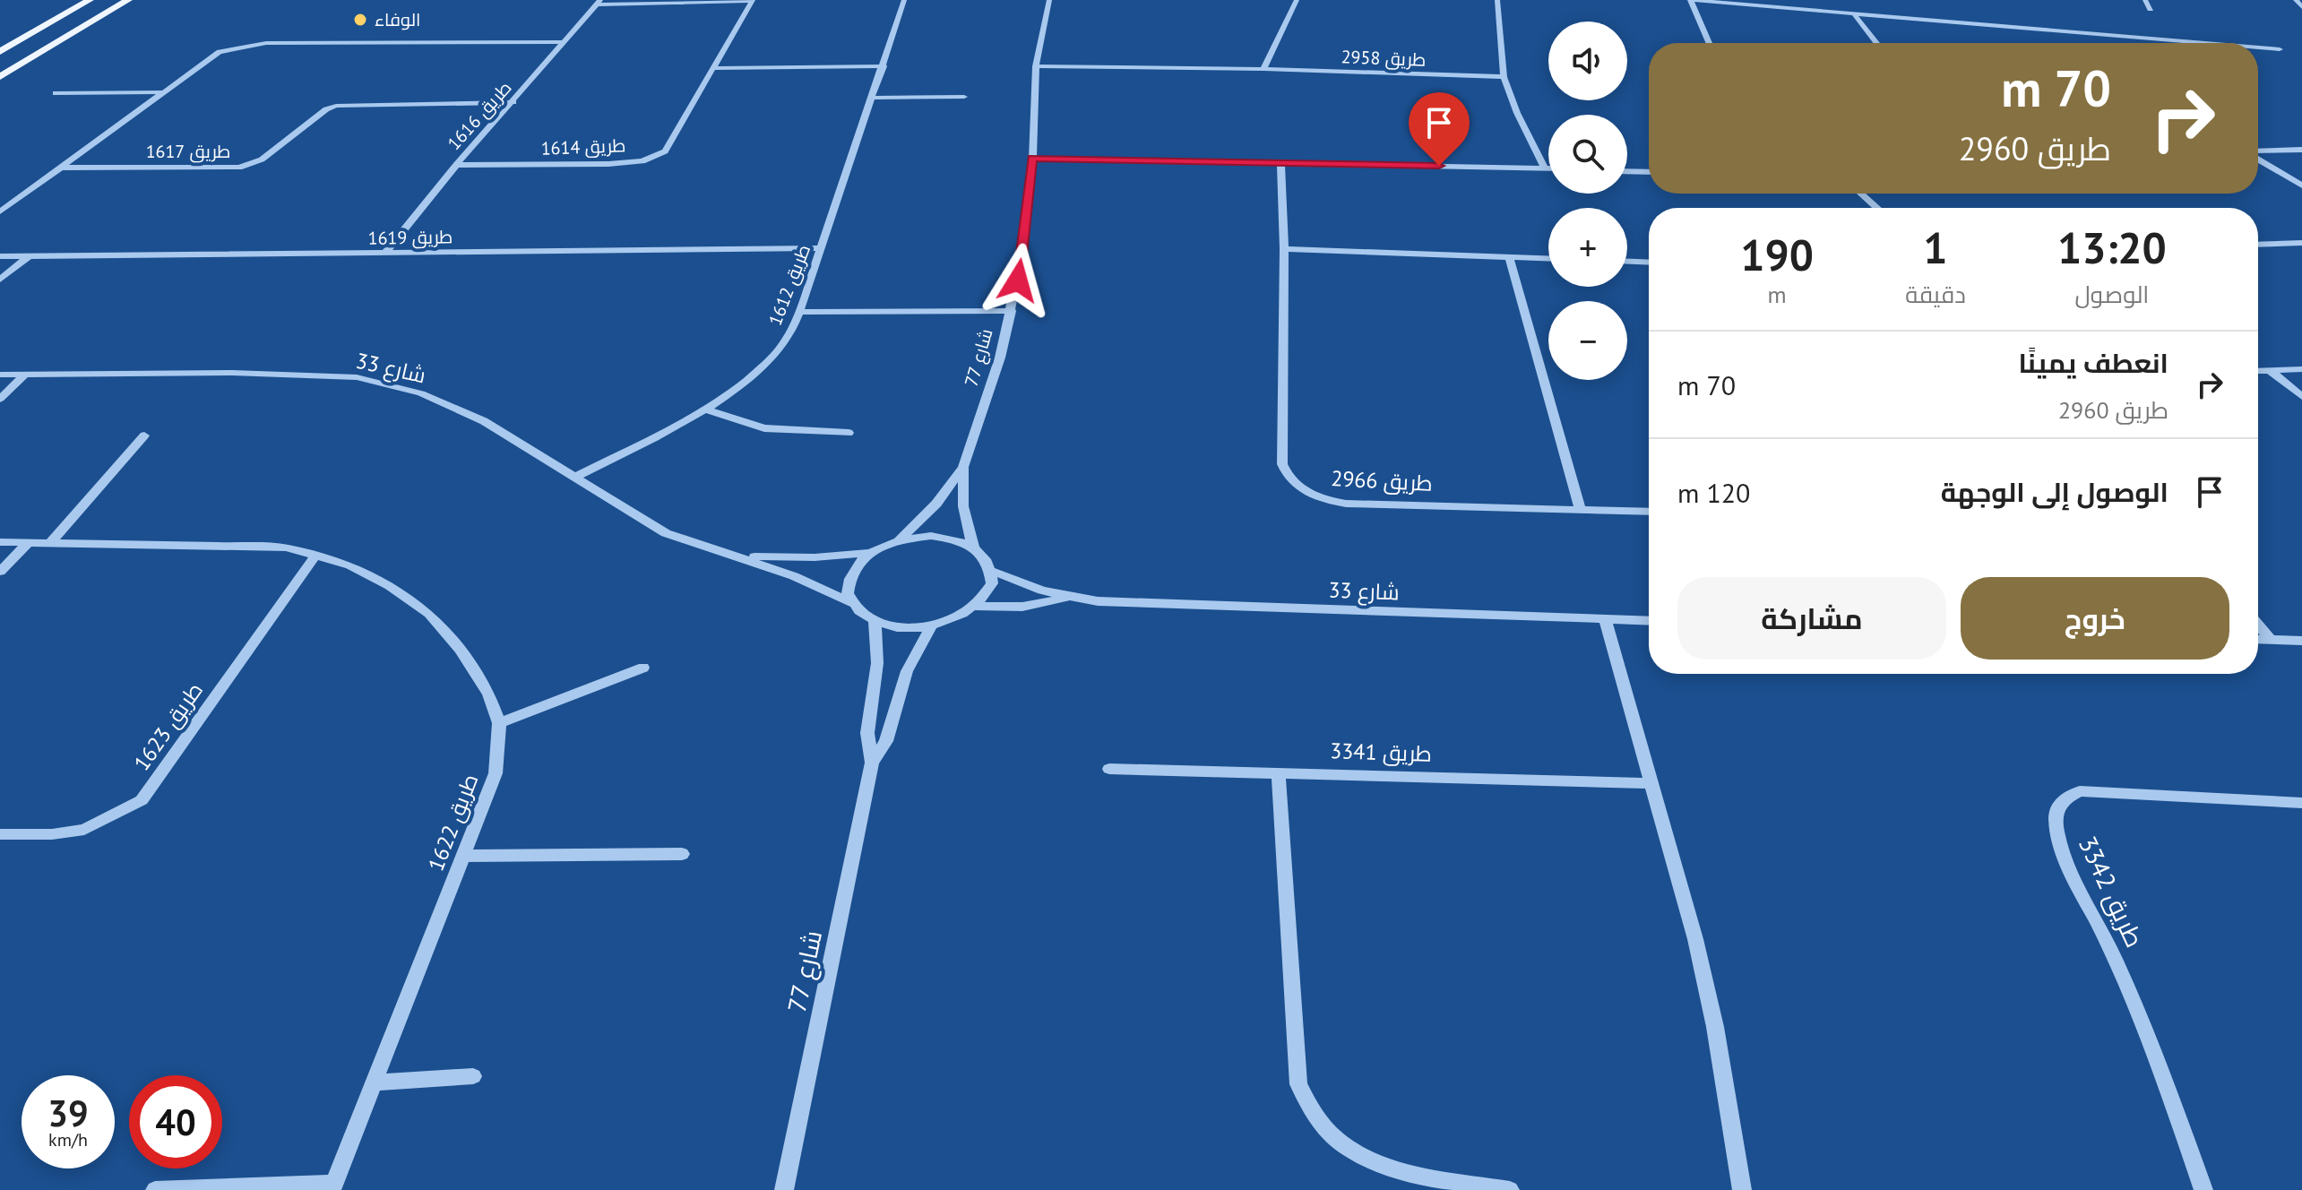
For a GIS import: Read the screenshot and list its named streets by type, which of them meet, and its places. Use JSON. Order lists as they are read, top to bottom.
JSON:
{
  "streets": {
    "street": [
      "طريق 2958",
      "طريق 1616",
      "طريق 1614",
      "طريق 1617",
      "طريق 1619",
      "طريق 1612",
      "شارع 77",
      "شارع 33",
      "طريق 2966",
      "طريق 1623",
      "طريق 3341",
      "طريق 1622",
      "طريق 3342"
    ]
  },
  "crossings": [
    ["طريق 2958", "شارع 77"],
    ["طريق 1616", "طريق 1614"],
    ["طريق 1616", "طريق 1617"],
    ["طريق 1616", "طريق 1619"],
    ["طريق 1619", "طريق 1612"],
    ["طريق 1612", "شارع 33"],
    ["شارع 77", "شارع 33"],
    ["طريق 1623", "طريق 1622"]
  ],
  "places": ["الوفاء"],
  "page": {
    "map_buttons": ["+", "−"],
    "turn": ["70 m", "طريق 2960"],
    "eta": [
      "13:20",
      "الوصول",
      "1",
      "دقيقة",
      "190",
      "m"
    ],
    "list": [
      {
        "name": "انعطف يمينًا",
        "note": "طريق 2960",
        "value": "70 m"
      },
      {
        "name": "الوصول إلى الوجهة",
        "value": "120 m"
      }
    ],
    "buttons": ["خروج", "مشاركة"],
    "speed": "39 km/h",
    "limit": "40"
  }
}
